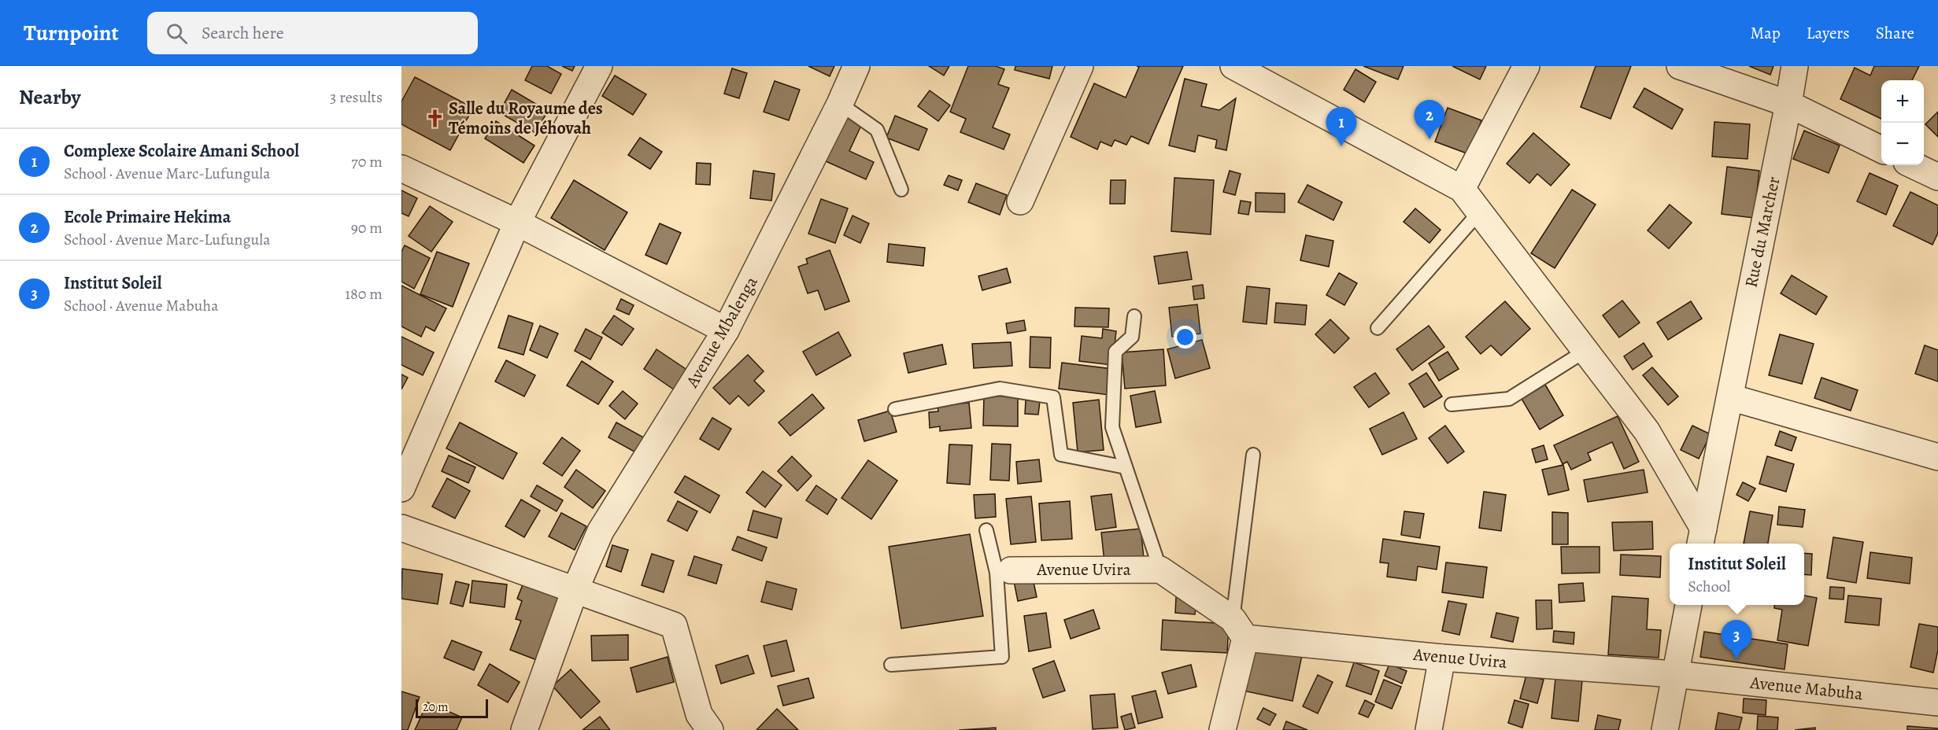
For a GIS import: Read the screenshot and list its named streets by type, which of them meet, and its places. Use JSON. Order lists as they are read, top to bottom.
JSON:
{
  "streets": {
    "street": [
      "Rue du Marcher",
      "Avenue Mbalenga",
      "Avenue Uvira",
      "Avenue Mabuha"
    ]
  },
  "crossings": [
    ["Avenue Uvira", "Avenue Mabuha"]
  ],
  "places": {
    "church": ["Salle du Royaume des Témoins de Jéhovah"]
  },
  "scale_bar": "20 m",
  "page": {
    "header": "Turnpoint",
    "search": "Search here",
    "nav": ["Map", "Layers", "Share"],
    "heading": ["Nearby", "3 results"],
    "map_buttons": ["+", "−"],
    "pins": ["2", "1", "3"],
    "list": [
      {
        "mark": "1",
        "name": "Complexe Scolaire Amani School",
        "note": "School · Avenue Marc-Lufungula",
        "value": "70 m"
      },
      {
        "mark": "2",
        "name": "Ecole Primaire Hekima",
        "note": "School · Avenue Marc-Lufungula",
        "value": "90 m"
      },
      {
        "mark": "3",
        "name": "Institut Soleil",
        "note": "School · Avenue Mabuha",
        "value": "180 m"
      }
    ],
    "popup": ["Institut Soleil", "School"],
    "scale": "20 m"
  }
}
